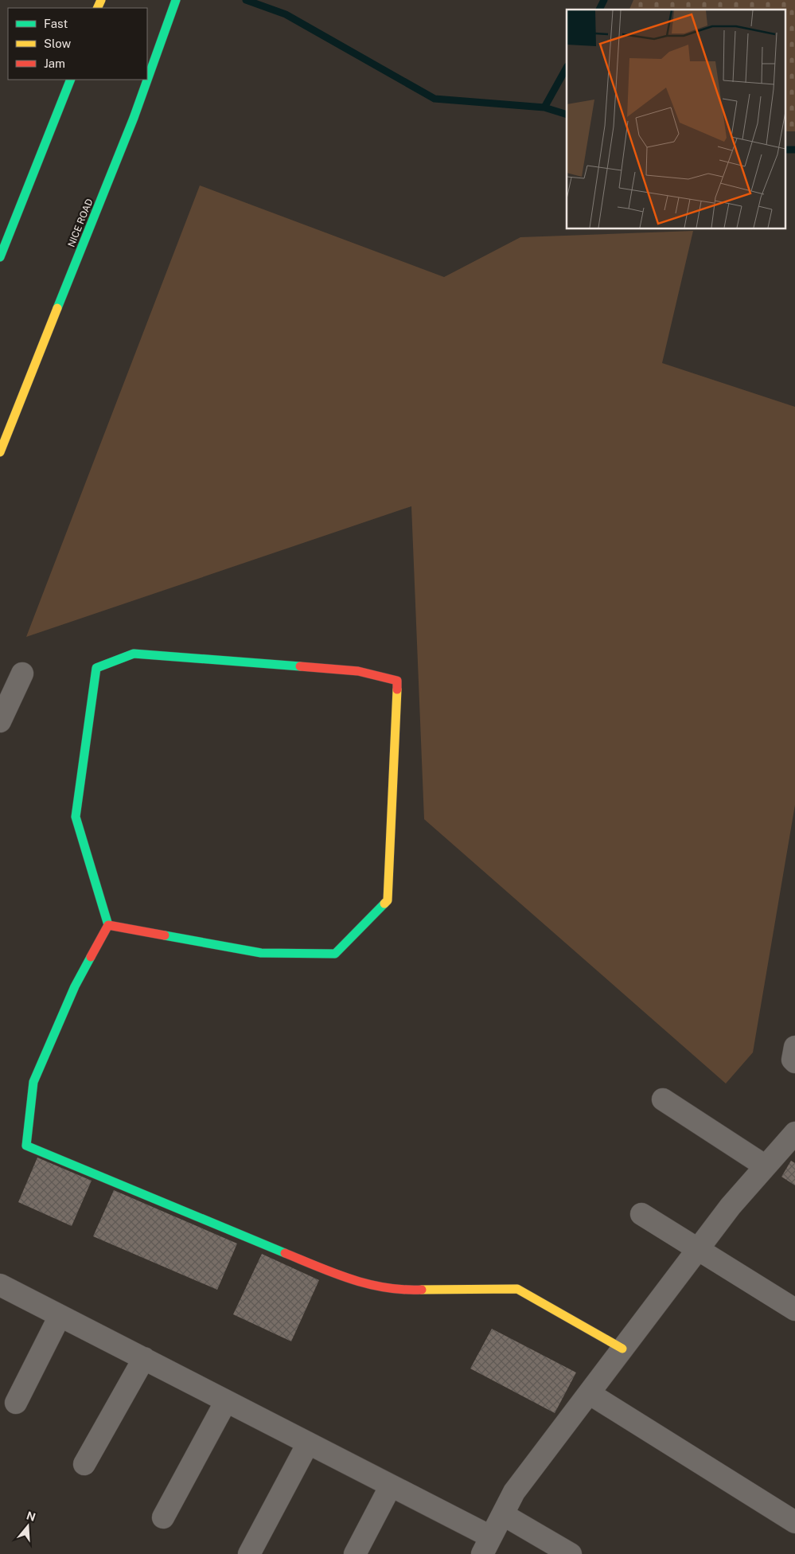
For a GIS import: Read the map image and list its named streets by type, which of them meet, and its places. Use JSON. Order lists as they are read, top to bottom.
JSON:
{
  "streets": {
    "main road": ["NICE ROAD"]
  },
  "legend": ["Fast", "Slow", "Jam"],
  "north": "top"
}
